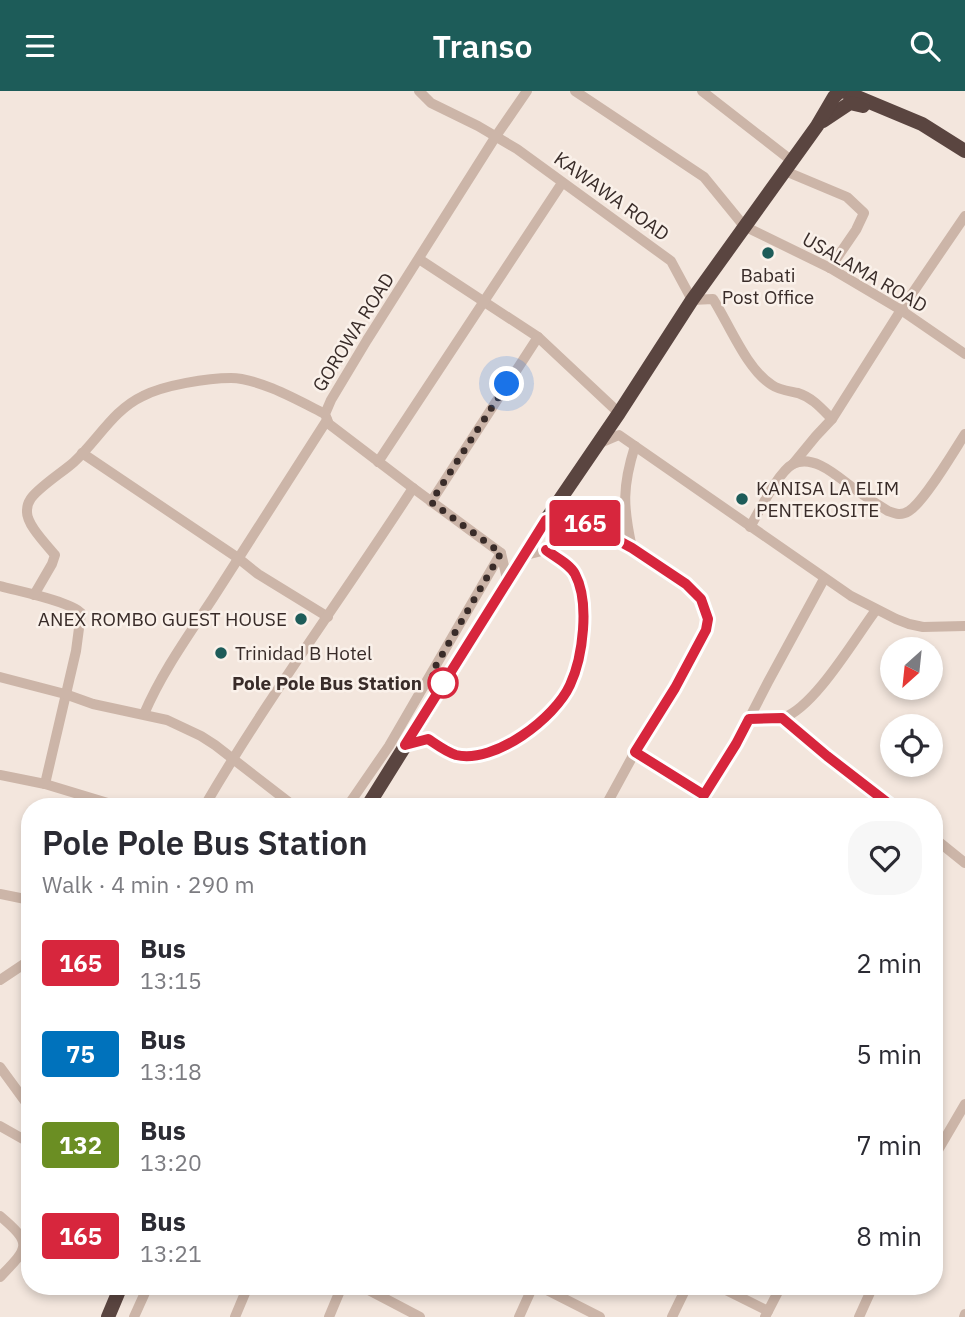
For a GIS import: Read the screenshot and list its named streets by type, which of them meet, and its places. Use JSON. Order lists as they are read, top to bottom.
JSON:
{
  "streets": {
    "street": ["KAWAWA ROAD", "USALAMA ROAD", "GOROWA ROAD"]
  },
  "crossings": [
    ["KAWAWA ROAD", "GOROWA ROAD"]
  ],
  "places": [
    "Babati Post Office",
    "KANISA LA ELIM PENTEKOSITE",
    "ANEX ROMBO GUEST HOUSE",
    "Trinidad B Hotel",
    "Pole Pole Bus Station"
  ],
  "lines": ["bus line 165"],
  "north": "bottom left",
  "page": {
    "header": "Transo",
    "on_map": "165",
    "heading": ["Pole Pole Bus Station", "Walk · 4 min · 290 m"],
    "list": [
      {
        "mark": "165",
        "name": "Bus",
        "note": "13:15",
        "value": "2 min"
      },
      {
        "mark": "75",
        "name": "Bus",
        "note": "13:18",
        "value": "5 min"
      },
      {
        "mark": "132",
        "name": "Bus",
        "note": "13:20",
        "value": "7 min"
      },
      {
        "mark": "165",
        "name": "Bus",
        "note": "13:21",
        "value": "8 min"
      }
    ]
  }
}
